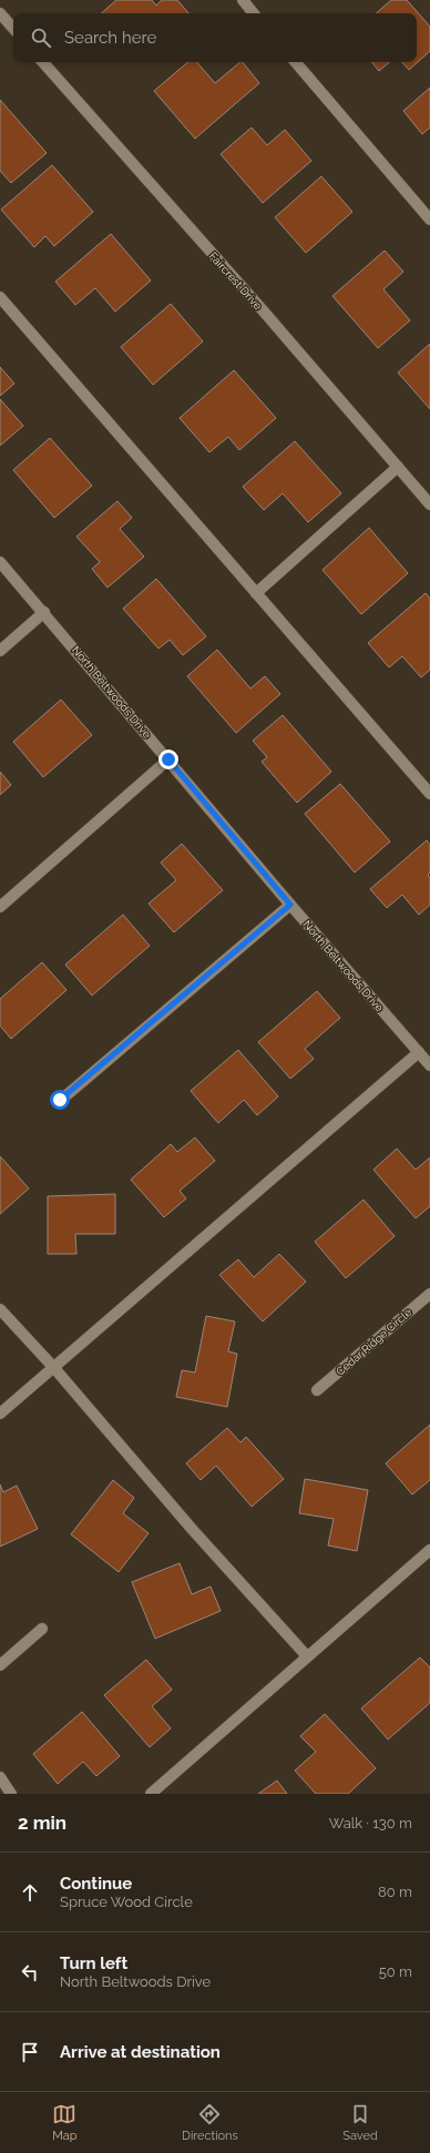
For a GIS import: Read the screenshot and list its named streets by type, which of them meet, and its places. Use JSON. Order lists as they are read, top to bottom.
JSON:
{
  "streets": {
    "street": ["Faircrest Drive", "North Beltwoods Drive", "Cedar Ridge Circle"]
  },
  "page": {
    "search": "Search here",
    "heading": ["2 min", "Walk · 130 m"],
    "list": [
      ["Continue", "Spruce Wood Circle", "80 m"],
      ["Turn left", "North Beltwoods Drive", "50 m"],
      "Arrive at destination"
    ],
    "nav": ["Map", "Directions", "Saved"]
  }
}
